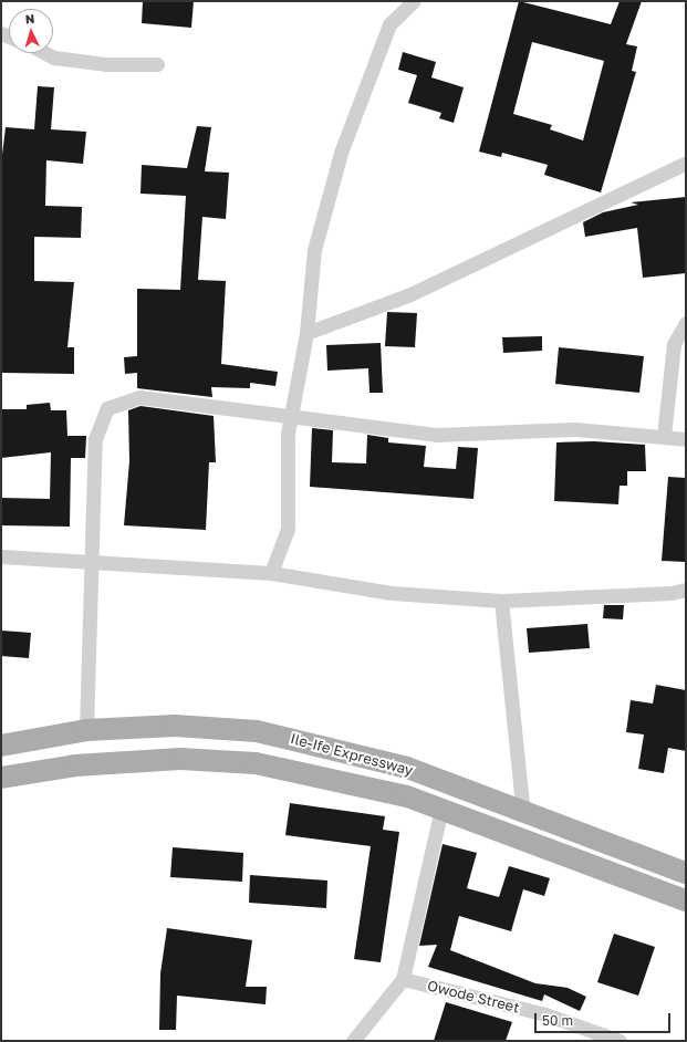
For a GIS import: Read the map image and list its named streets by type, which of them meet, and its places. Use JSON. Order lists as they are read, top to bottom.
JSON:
{
  "streets": {
    "main road": ["Ile-Ife Expressway"],
    "street": ["Owode Street"]
  },
  "scale_bar": "50 m",
  "north": "top"
}
